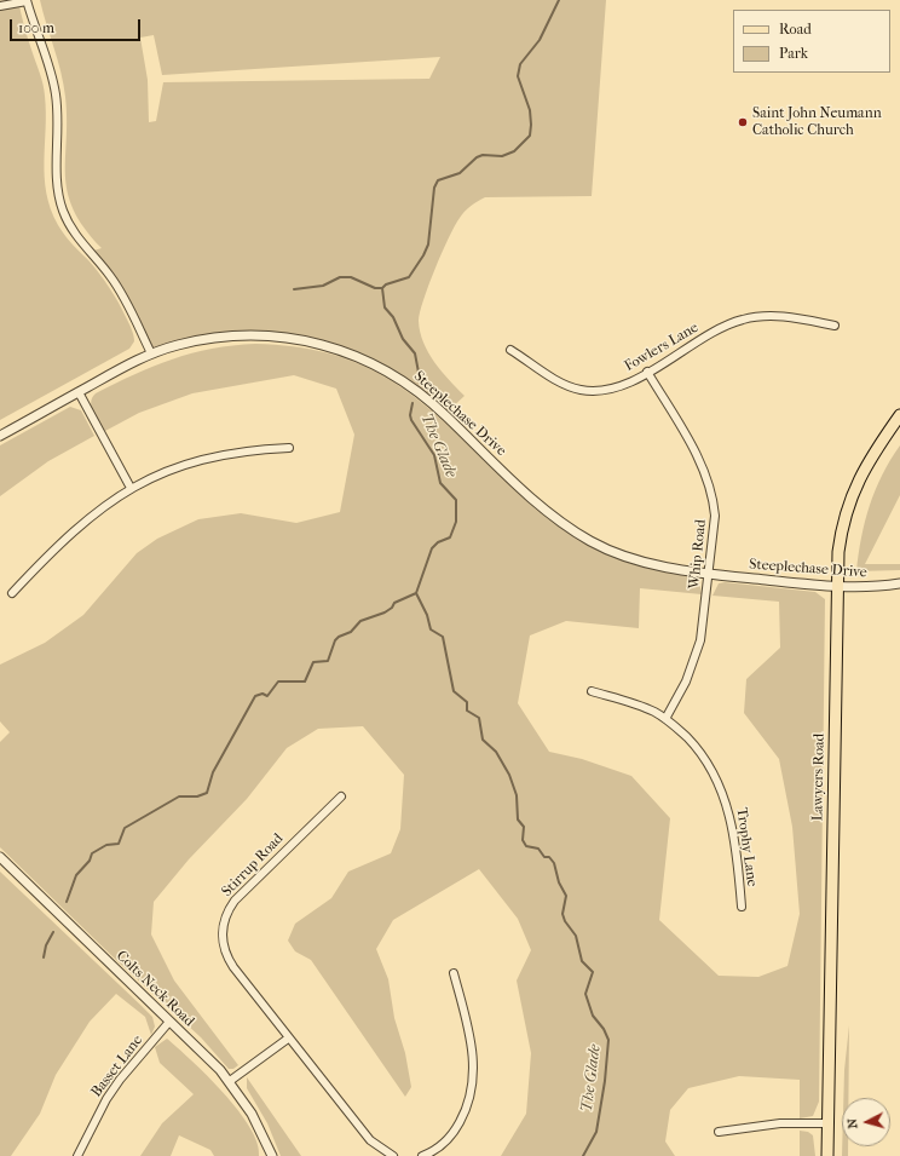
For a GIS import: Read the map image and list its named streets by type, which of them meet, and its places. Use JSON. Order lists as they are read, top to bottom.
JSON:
{
  "streets": {
    "main road": ["Lawyers Road"],
    "street": [
      "Fowlers Lane",
      "Steeplechase Drive",
      "Whip Road",
      "Trophy Lane",
      "Stirrup Road",
      "Colts Neck Road",
      "Basset Lane"
    ]
  },
  "crossings": [
    ["Fowlers Lane", "Whip Road"],
    ["Steeplechase Drive", "Whip Road"],
    ["Steeplechase Drive", "Lawyers Road"],
    ["Whip Road", "Trophy Lane"],
    ["Colts Neck Road", "Basset Lane"]
  ],
  "water": ["The Glade"],
  "places": ["Saint John Neumann Catholic Church"],
  "legend": ["Road", "Park"],
  "scale_bar": "100 m",
  "north": "left"
}
